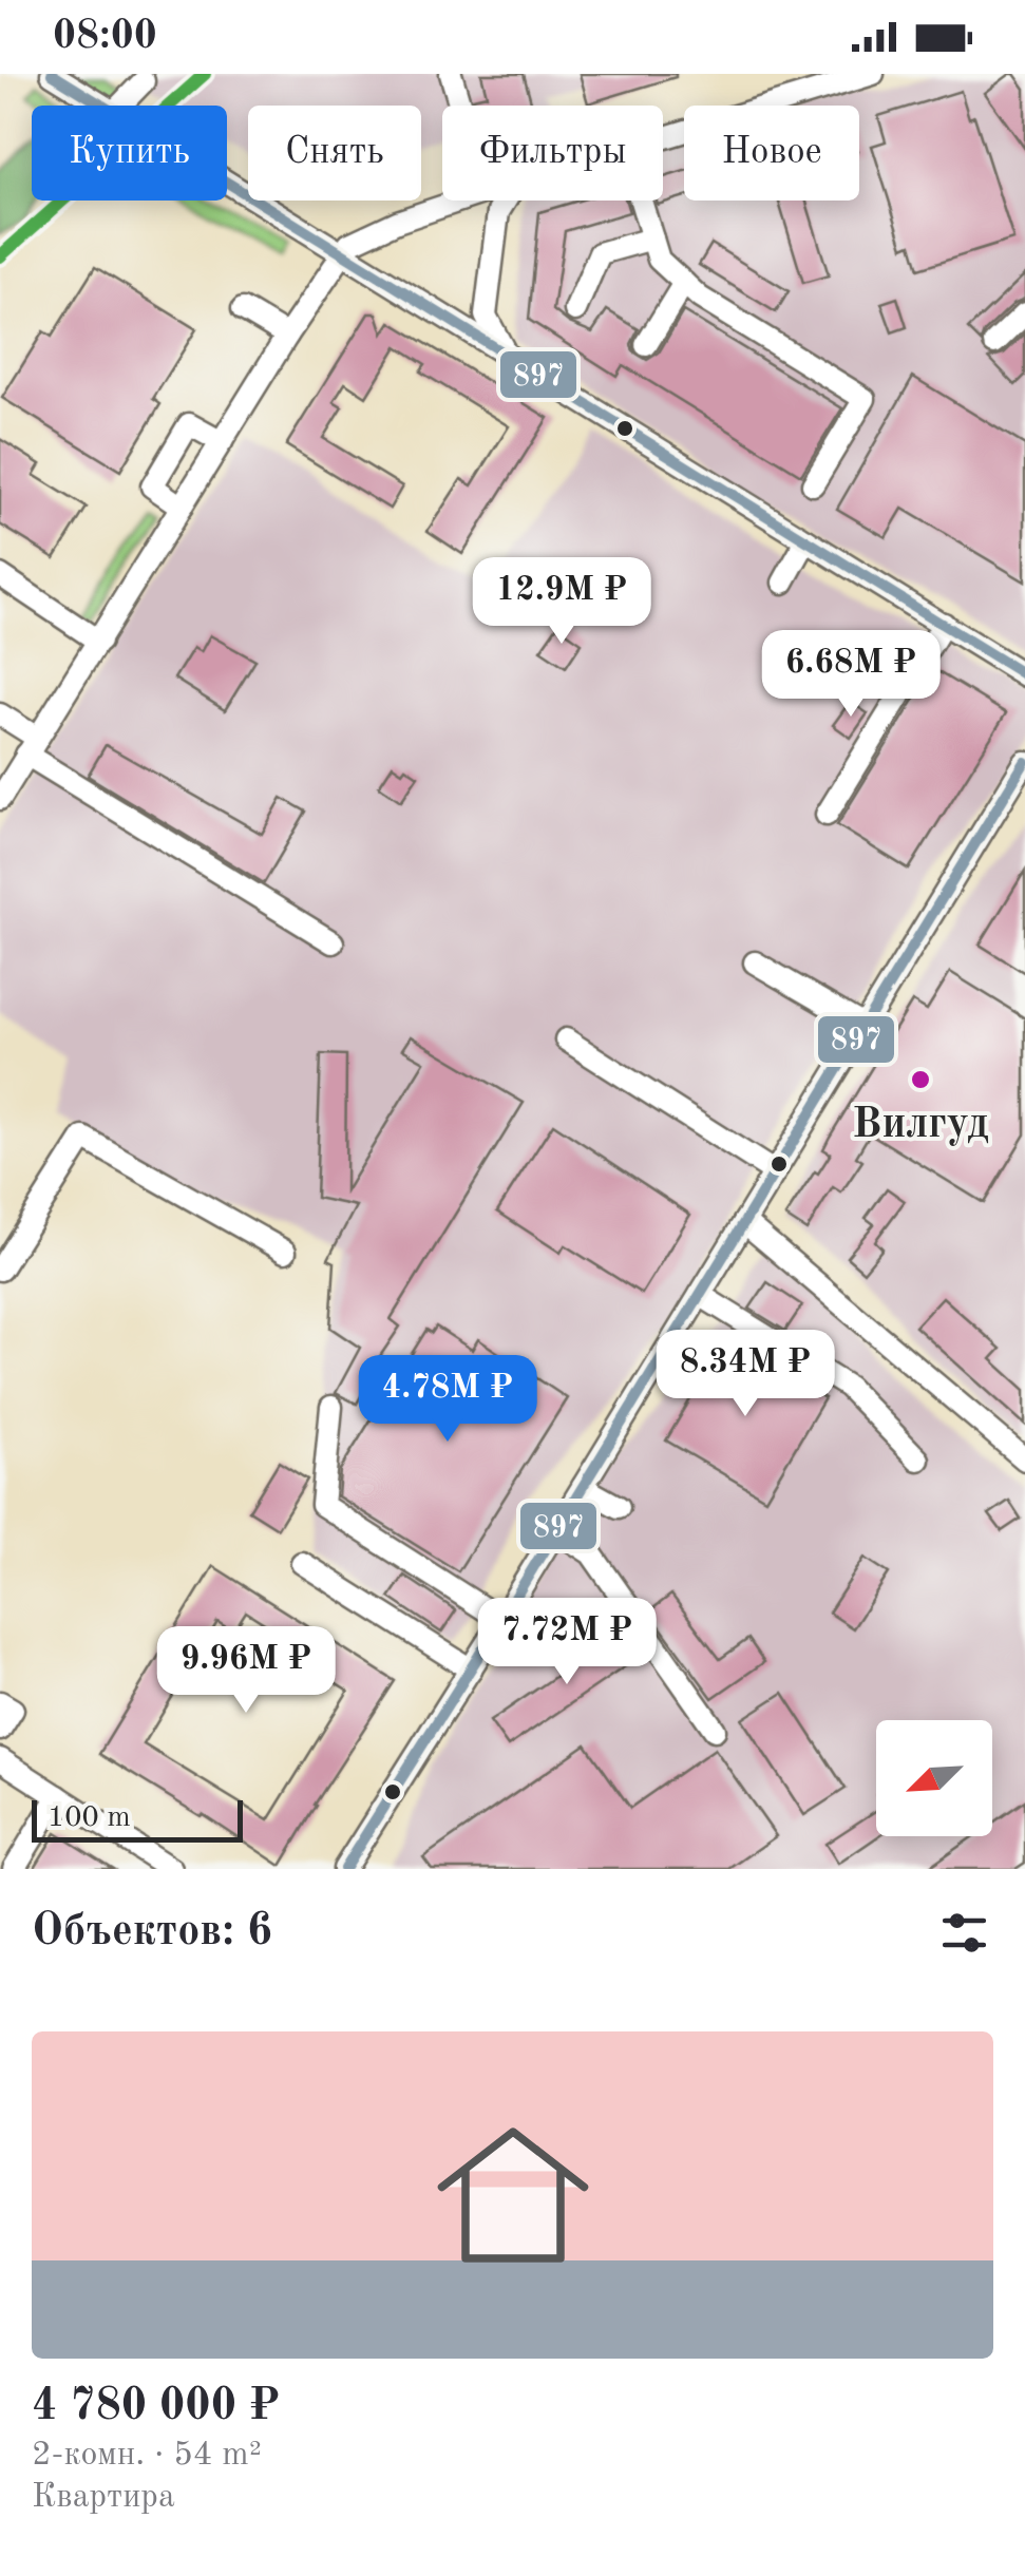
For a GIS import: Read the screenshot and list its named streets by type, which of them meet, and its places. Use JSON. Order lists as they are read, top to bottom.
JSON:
{
  "places": ["Вилгуд"],
  "lines": ["transit line 897"],
  "scale_bar": "100 m",
  "north": "bottom left",
  "page": {
    "status": "08:00",
    "chip": [
      "Купить",
      "Снять",
      "Фильтры",
      "Новое"
    ],
    "price": [
      "12.9M ₽",
      "6.68M ₽",
      "8.34M ₽",
      "4.78M ₽",
      "7.72M ₽",
      "9.96M ₽"
    ],
    "scale": "100 m",
    "heading": "Объектов: 6",
    "list": [
      {
        "name": "4 780 000 ₽",
        "note": "2-комн. · 54 m² · Квартира"
      }
    ]
  }
}
